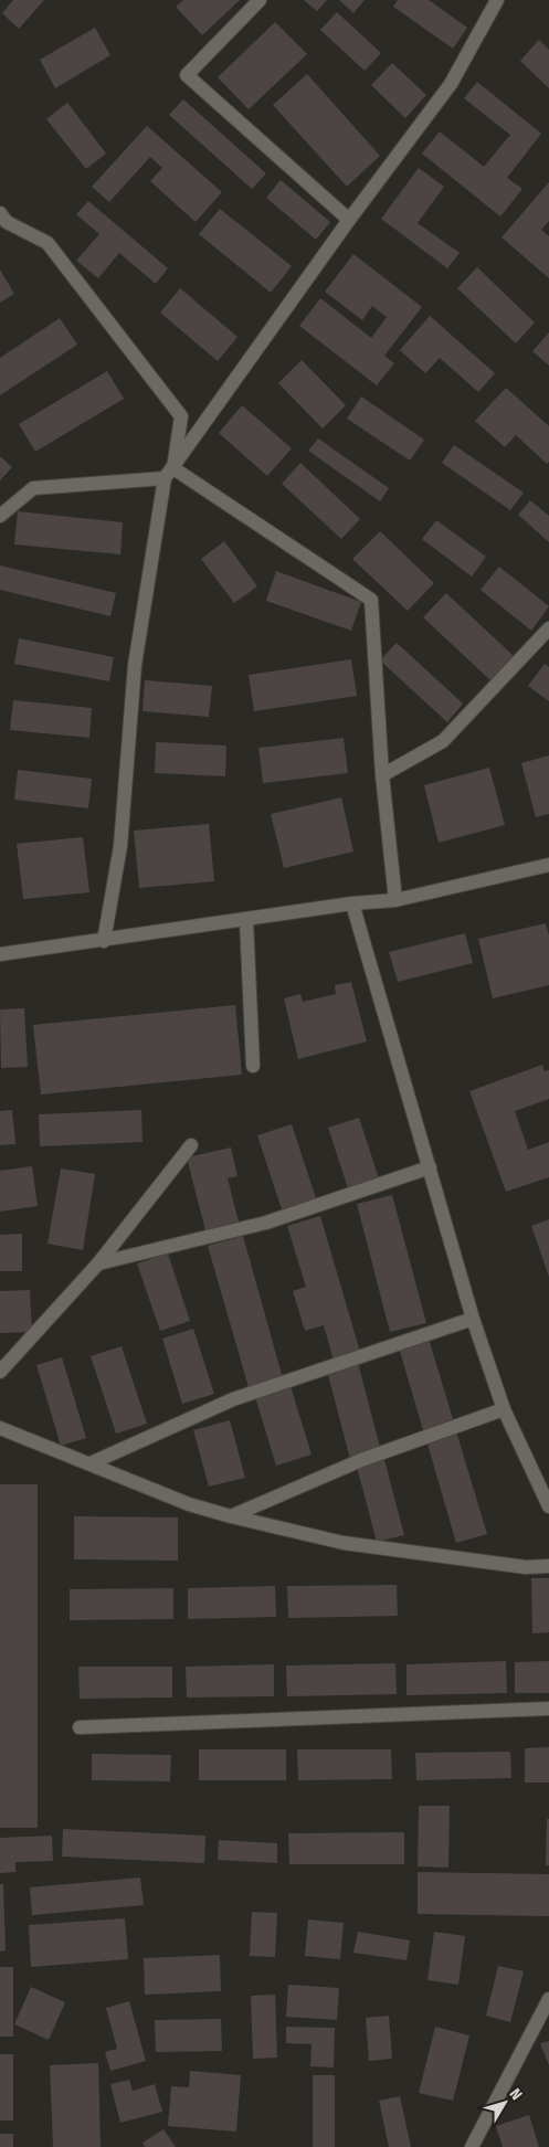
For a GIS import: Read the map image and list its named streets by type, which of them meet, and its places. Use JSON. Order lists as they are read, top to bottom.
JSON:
{
  "north": "top right"
}
